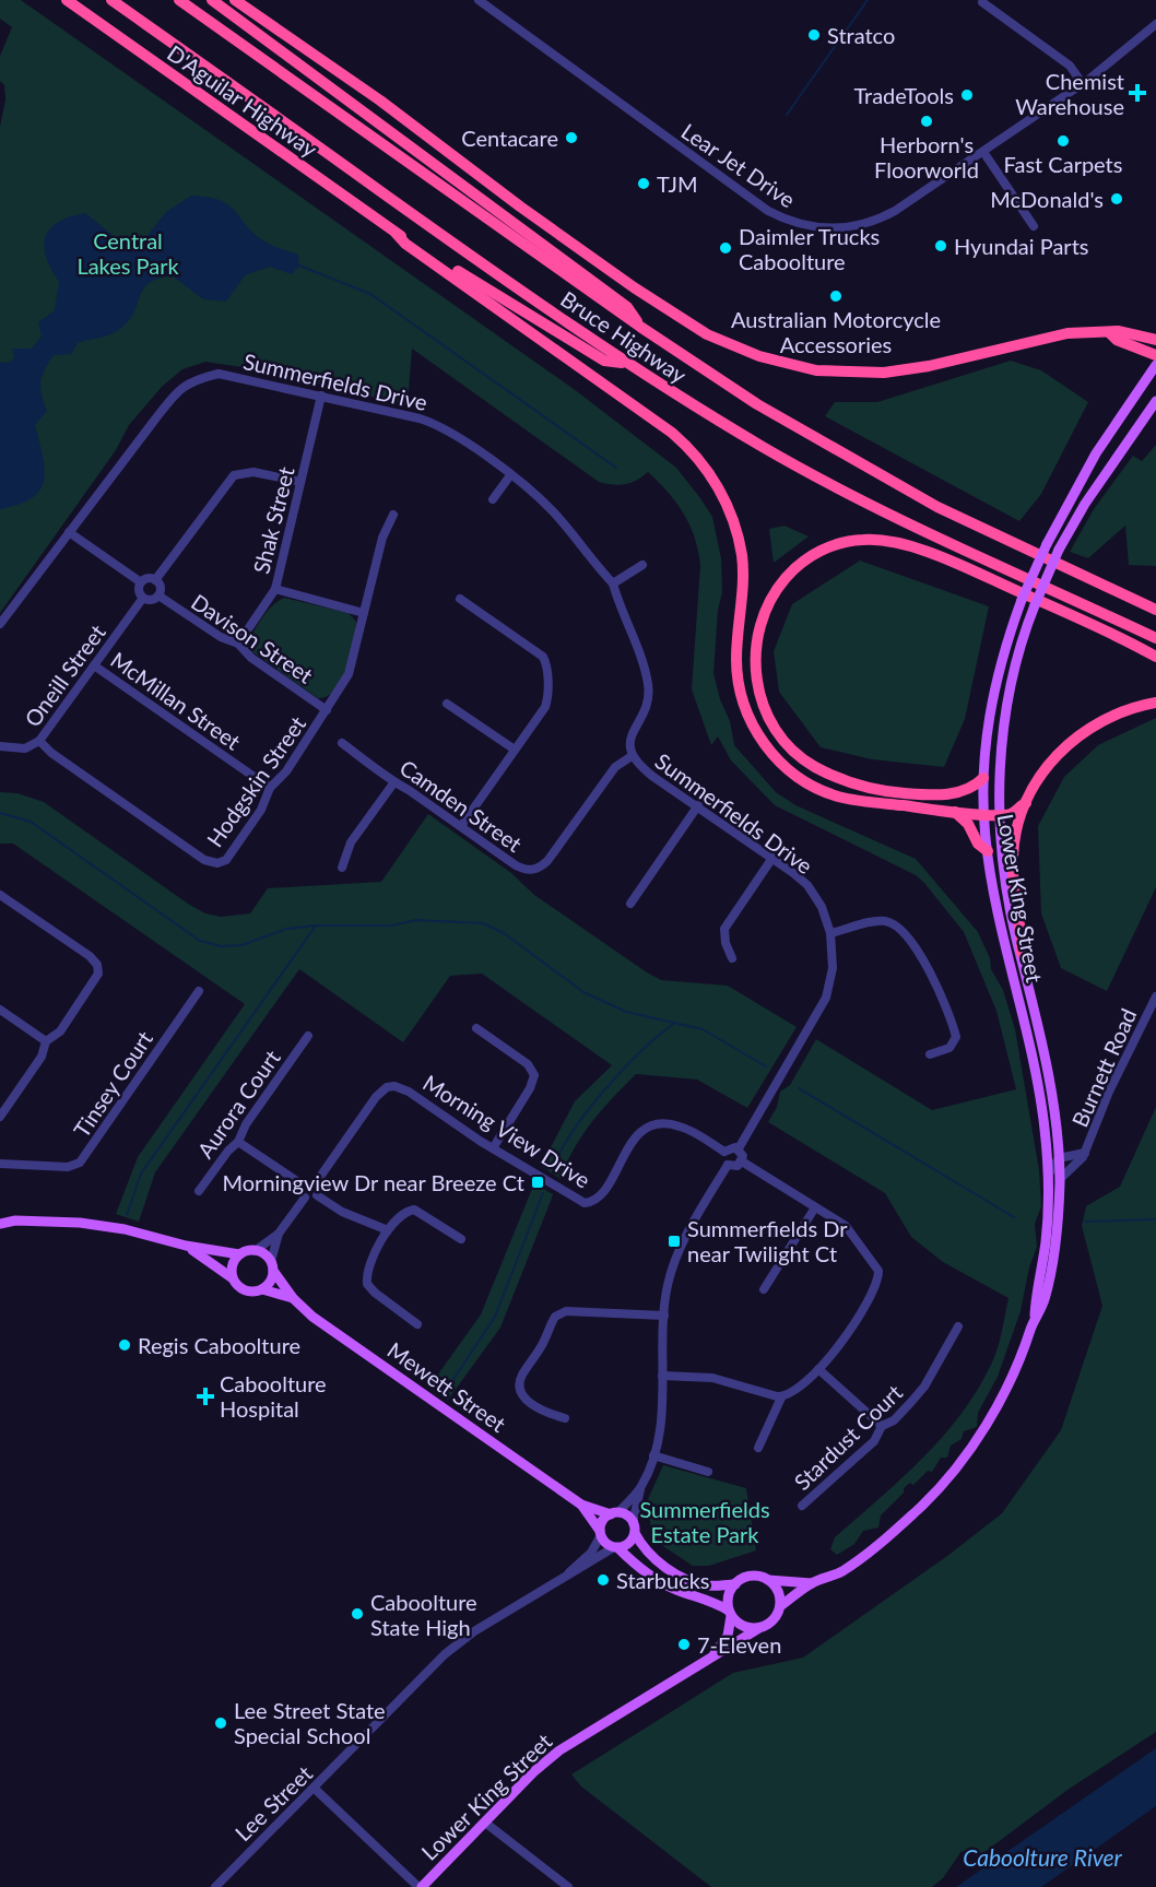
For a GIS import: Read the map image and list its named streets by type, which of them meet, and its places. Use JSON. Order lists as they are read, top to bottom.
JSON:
{
  "streets": {
    "highway": ["D'Aguilar Highway", "Bruce Highway"],
    "main road": ["Lower King Street", "Mewett Street"],
    "street": [
      "Lear Jet Drive",
      "Summerfields Drive",
      "Shak Street",
      "Davison Street",
      "Oneill Street",
      "McMillan Street",
      "Hodgskin Street",
      "Camden Street",
      "Burnett Road",
      "Tinsey Court",
      "Aurora Court",
      "Morning View Drive",
      "Stardust Court",
      "Lee Street"
    ]
  },
  "crossings": [
    ["Summerfields Drive", "Shak Street"],
    ["Summerfields Drive", "Camden Street"],
    ["Summerfields Drive", "Morning View Drive"],
    ["Shak Street", "Davison Street"],
    ["Davison Street", "Oneill Street"],
    ["Davison Street", "Hodgskin Street"],
    ["Oneill Street", "McMillan Street"],
    ["Oneill Street", "Hodgskin Street"],
    ["McMillan Street", "Hodgskin Street"],
    ["Lower King Street", "Burnett Road"],
    ["Mewett Street", "Lee Street"]
  ],
  "water": ["Caboolture River"],
  "parks": ["Central Lakes Park", "Summerfields Estate Park"],
  "places": {
    "other": [
      "Stratco",
      "TradeTools",
      "Herborn's Floorworld",
      "Centacare",
      "Fast Carpets",
      "TJM",
      "McDonald's",
      "Hyundai Parts",
      "Daimler Trucks Caboolture",
      "Australian Motorcycle Accessories",
      "Regis Caboolture",
      "Starbucks",
      "Caboolture State High",
      "7-Eleven",
      "Lee Street State Special School"
    ],
    "health": ["Chemist Warehouse", "Caboolture Hospital"],
    "transit": ["Morningview Dr near Breeze Ct", "Summerfields Dr near Twilight Ct"]
  }
}
